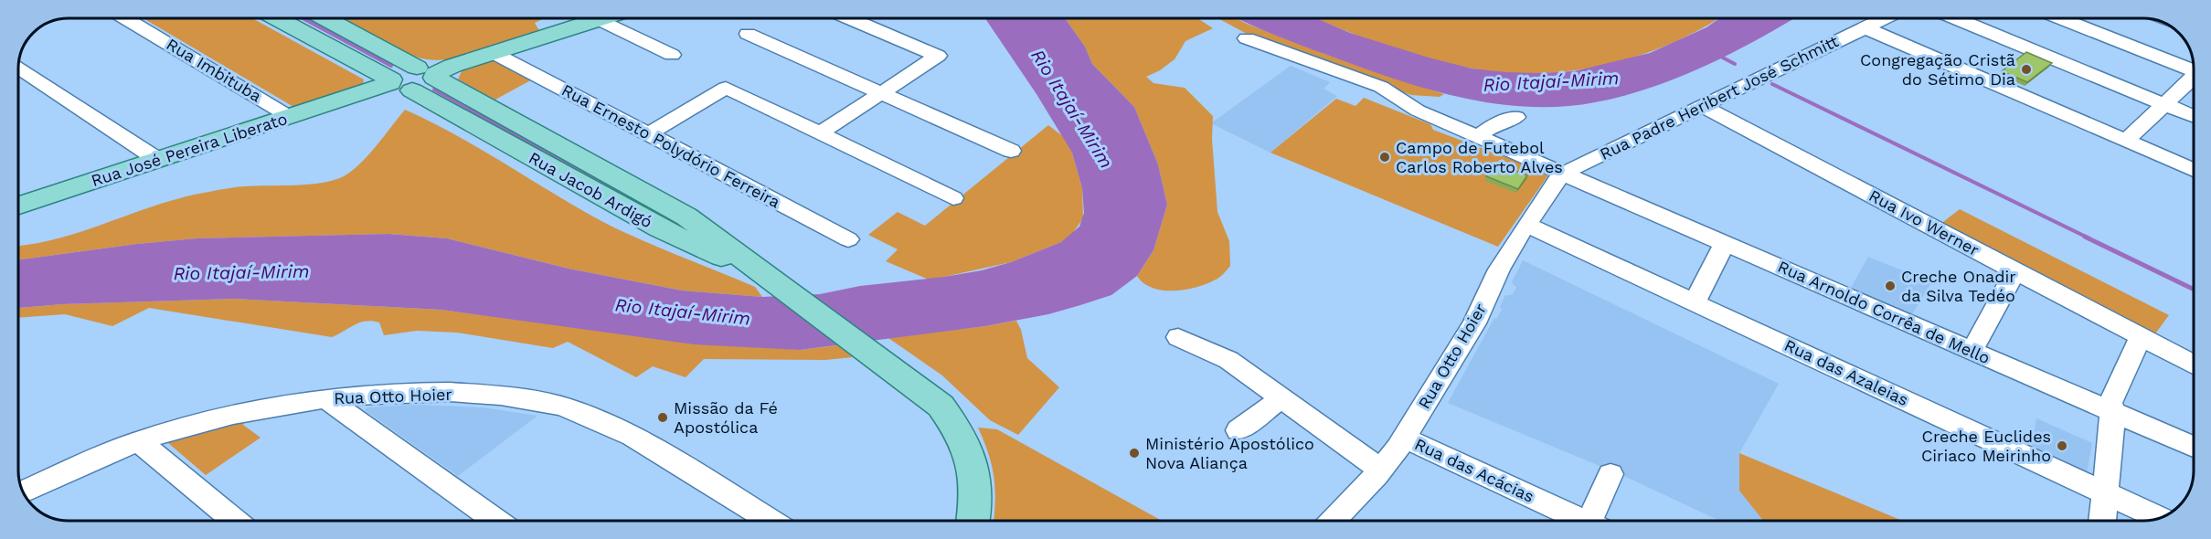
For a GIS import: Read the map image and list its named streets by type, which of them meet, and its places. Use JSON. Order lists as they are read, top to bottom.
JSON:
{
  "streets": {
    "main road": ["Rua José Pereira Liberato", "Rua Jacob Ardigó"],
    "street": [
      "Rua Imbituba",
      "Rua Padre Heribert José Schmitt",
      "Rua Ernesto Polydório Ferreira",
      "Rua Ivo Werner",
      "Rua Arnoldo Corrêa de Mello",
      "Rua Otto Hoier",
      "Rua das Azaleias",
      "Rua das Acácias"
    ]
  },
  "crossings": [
    ["Rua Imbituba", "Rua José Pereira Liberato"],
    ["Rua Padre Heribert José Schmitt", "Rua Ivo Werner"],
    ["Rua Padre Heribert José Schmitt", "Rua Arnoldo Corrêa de Mello"],
    ["Rua Padre Heribert José Schmitt", "Rua Otto Hoier"],
    ["Rua Ernesto Polydório Ferreira", "Rua José Pereira Liberato"],
    ["Rua José Pereira Liberato", "Rua Jacob Ardigó"],
    ["Rua Arnoldo Corrêa de Mello", "Rua Otto Hoier"],
    ["Rua Otto Hoier", "Rua das Azaleias"],
    ["Rua Otto Hoier", "Rua das Acácias"]
  ],
  "water": ["Rio Itajaí-Mirim"],
  "places": [
    "Congregação Cristã do Sétimo Dia",
    "Campo de Futebol Carlos Roberto Alves",
    "Creche Onadir da Silva Tedéo",
    "Missão da Fé Apostólica",
    "Creche Euclides Ciriaco Meirinho",
    "Ministério Apostólico Nova Aliança"
  ]
}
